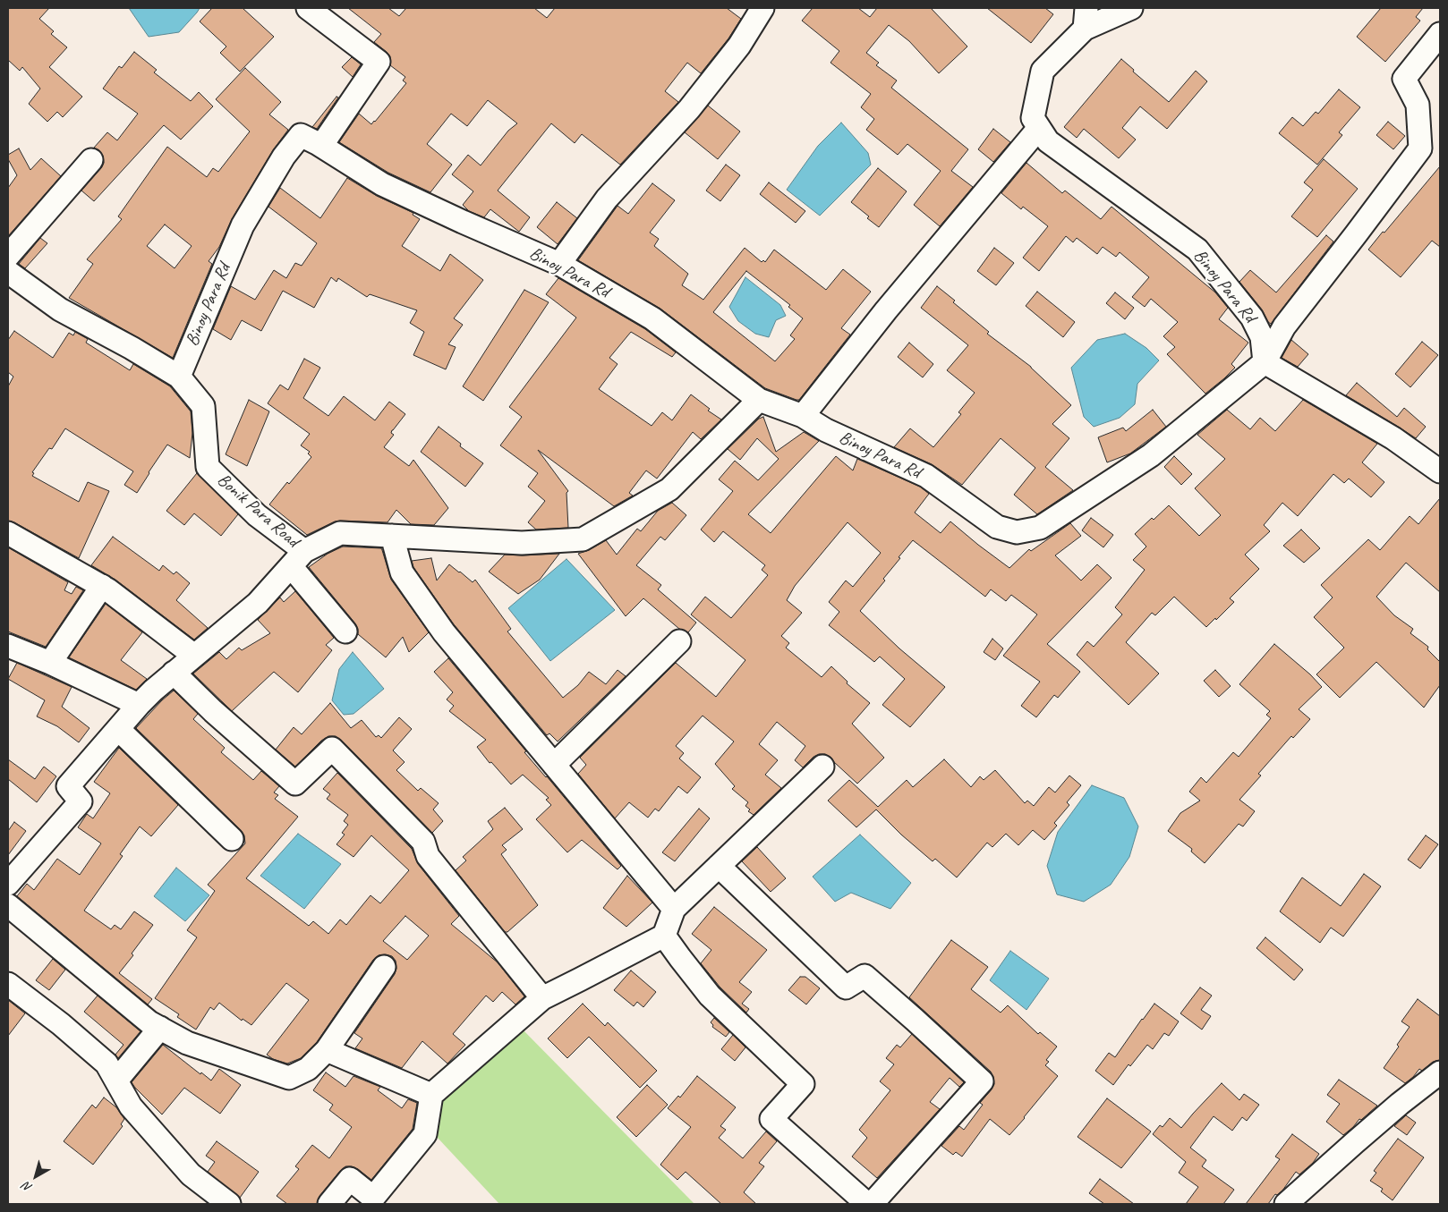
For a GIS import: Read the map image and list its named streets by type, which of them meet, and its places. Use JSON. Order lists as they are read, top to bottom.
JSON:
{
  "streets": {
    "street": ["Binoy Para Rd", "Bonik Para Road"]
  },
  "crossings": [
    ["Binoy Para Rd", "Bonik Para Road"]
  ],
  "north": "bottom left"
}
